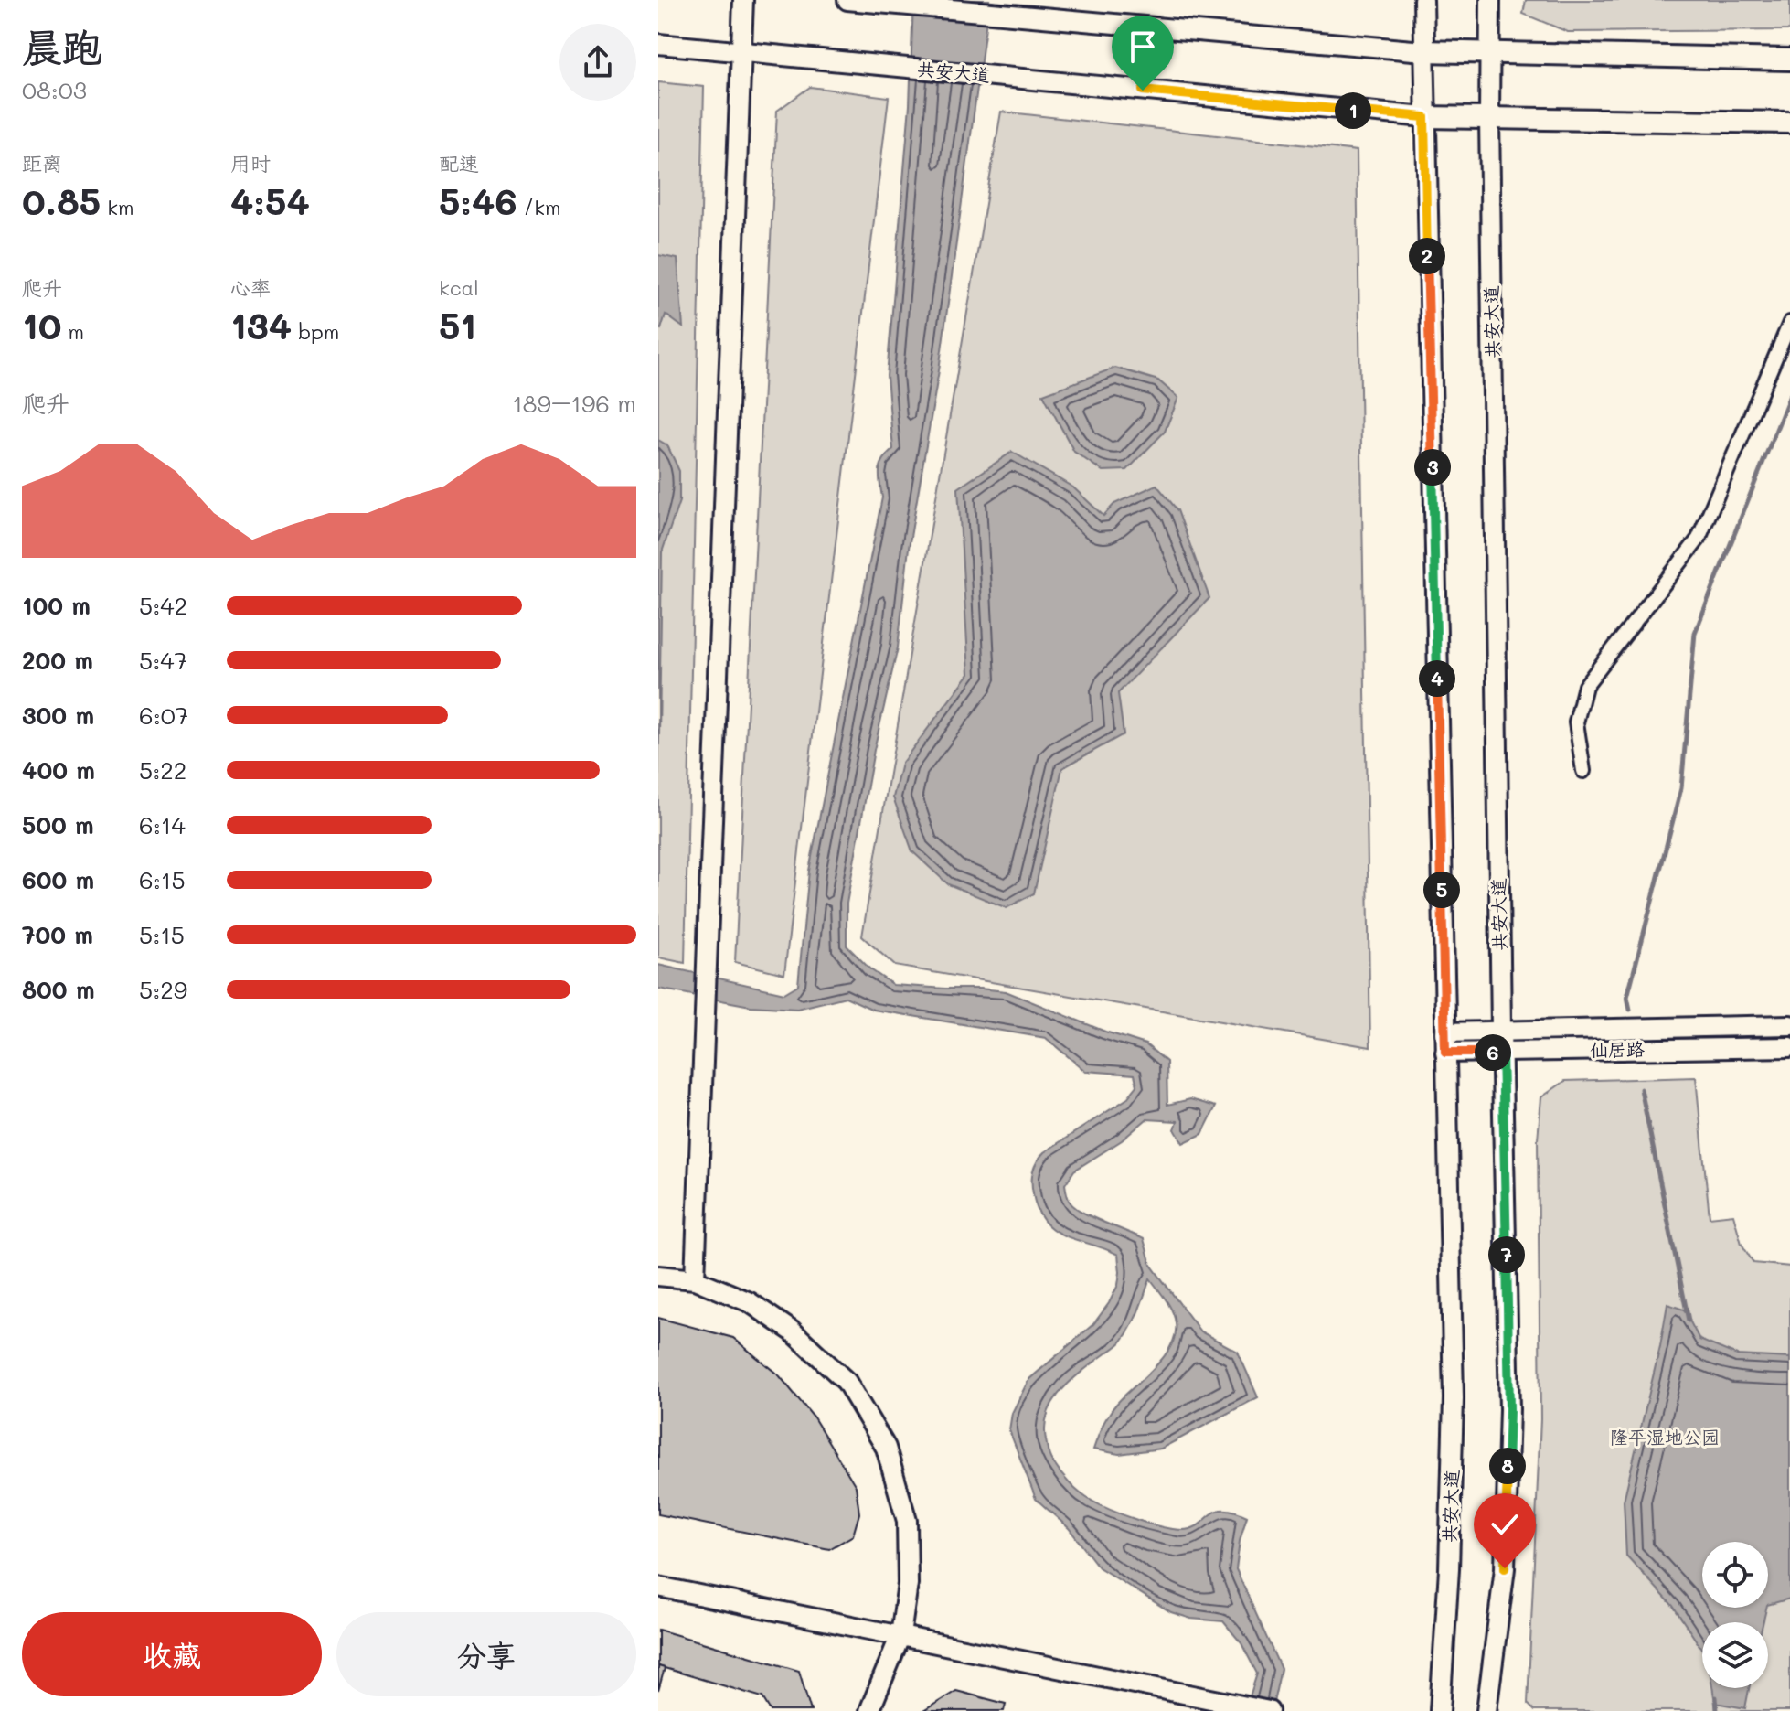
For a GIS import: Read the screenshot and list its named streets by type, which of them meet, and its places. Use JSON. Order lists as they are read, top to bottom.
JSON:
{
  "streets": {
    "main road": ["共安大道", "仙居路"]
  },
  "crossings": [
    ["共安大道", "仙居路"]
  ],
  "parks": ["隆平湿地公园"],
  "page": {
    "heading": ["晨跑", "08:03"],
    "pins": [
      "1",
      "2",
      "3",
      "4",
      "5",
      "6",
      "7",
      "8"
    ],
    "stats": [
      ["距离", "0.85 km"],
      ["用时", "4:54"],
      ["配速", "5:46 /km"],
      ["爬升", "10 m"],
      ["心率", "134 bpm"],
      ["kcal", "51"]
    ],
    "chart": ["爬升", "189–196 m"],
    "list": [
      {
        "name": "100 m",
        "note": "5:42"
      },
      {
        "name": "200 m",
        "note": "5:47"
      },
      {
        "name": "300 m",
        "note": "6:07"
      },
      {
        "name": "400 m",
        "note": "5:22"
      },
      {
        "name": "500 m",
        "note": "6:14"
      },
      {
        "name": "600 m",
        "note": "6:15"
      },
      {
        "name": "700 m",
        "note": "5:15"
      },
      {
        "name": "800 m",
        "note": "5:29"
      }
    ],
    "buttons": ["收藏", "分享"]
  }
}
